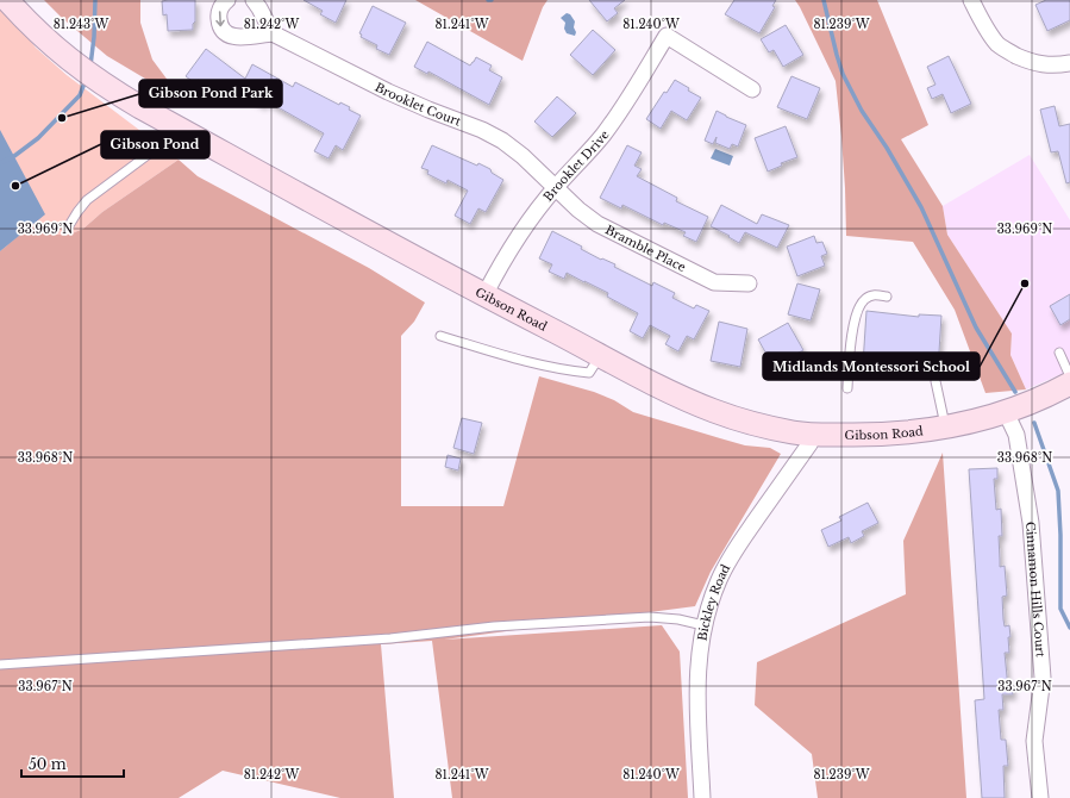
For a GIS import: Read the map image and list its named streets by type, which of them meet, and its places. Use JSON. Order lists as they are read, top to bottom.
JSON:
{
  "streets": {
    "street": [
      "Brooklet Court",
      "Brooklet Drive",
      "Bramble Place",
      "Gibson Road",
      "Cinnamon Hills Court",
      "Bickley Road"
    ]
  },
  "crossings": [
    ["Brooklet Court", "Brooklet Drive"],
    ["Brooklet Court", "Bramble Place"],
    ["Brooklet Drive", "Bramble Place"],
    ["Brooklet Drive", "Gibson Road"],
    ["Gibson Road", "Cinnamon Hills Court"],
    ["Gibson Road", "Bickley Road"]
  ],
  "places": ["Gibson Pond Park", "Gibson Pond", "Midlands Montessori School"],
  "scale_bar": "50 m",
  "coordinates": [
    "81.243°W",
    "81.242°W",
    "81.241°W",
    "81.240°W",
    "81.239°W",
    "33.969°N",
    "33.968°N",
    "33.967°N"
  ]
}
